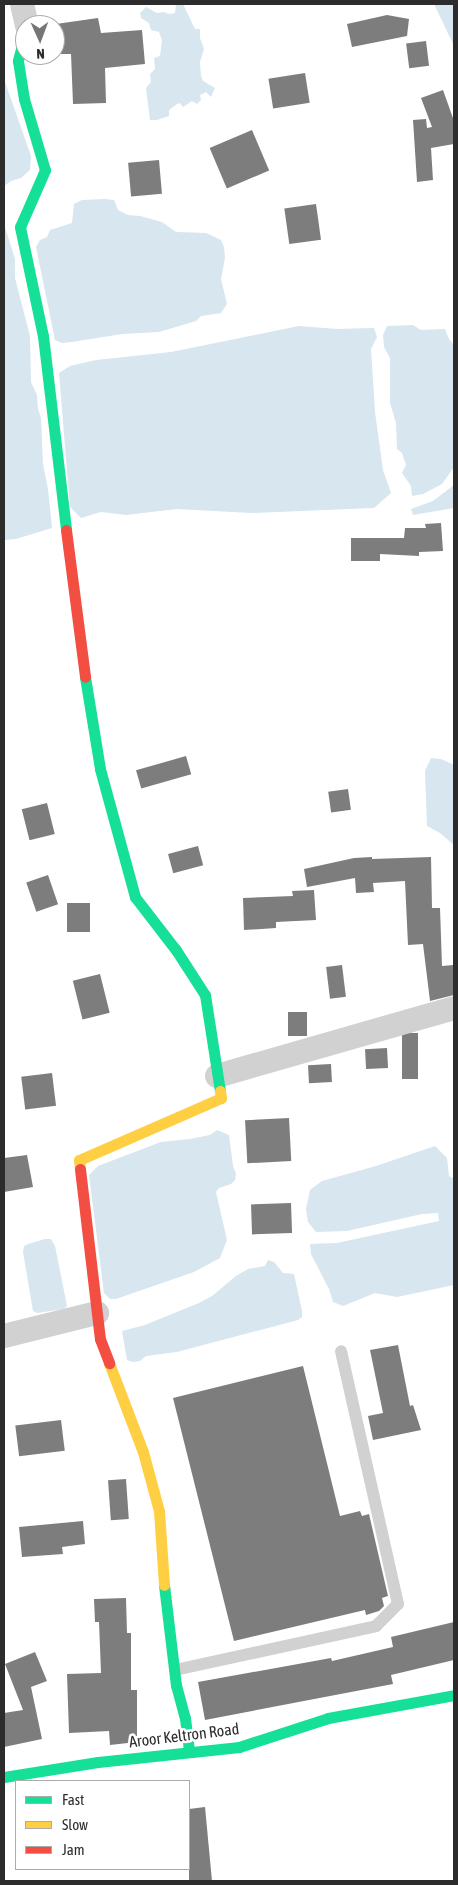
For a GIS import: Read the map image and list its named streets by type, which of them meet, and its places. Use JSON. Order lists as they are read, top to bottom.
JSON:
{
  "streets": {
    "street": ["Aroor Keltron Road"]
  },
  "legend": ["Fast", "Slow", "Jam"],
  "north": "bottom"
}
